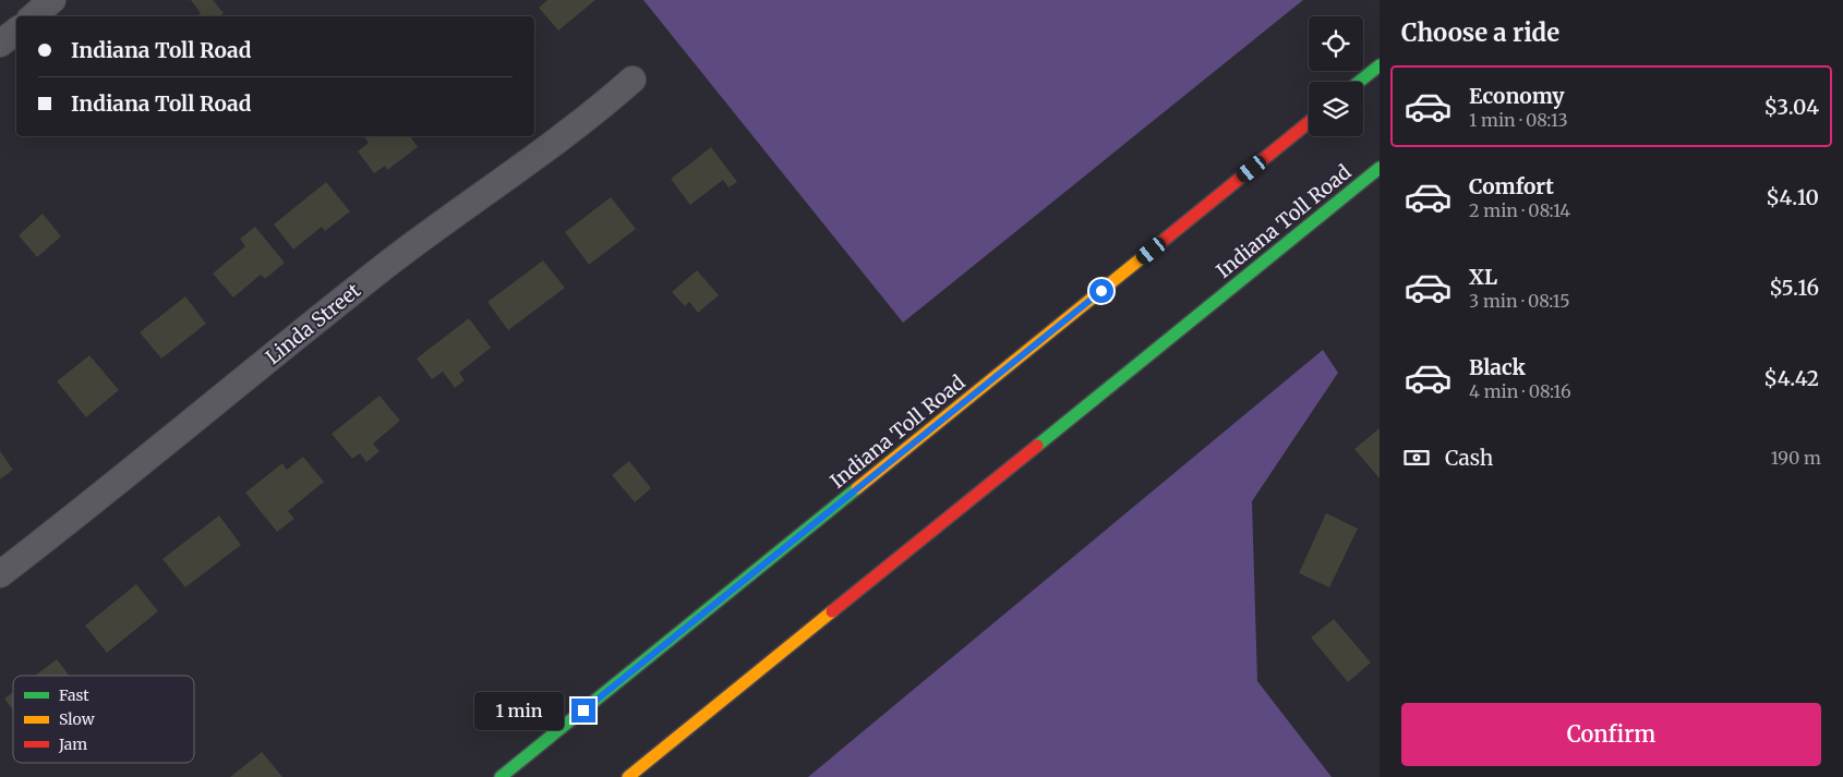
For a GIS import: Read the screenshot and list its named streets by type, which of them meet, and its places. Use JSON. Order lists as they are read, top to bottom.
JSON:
{
  "streets": {
    "highway": ["Indiana Toll Road"],
    "street": ["Linda Street"]
  },
  "legend": ["Fast", "Slow", "Jam"],
  "page": {
    "heading": "Choose a ride",
    "banner": ["Indiana Toll Road", "Indiana Toll Road"],
    "list": [
      {
        "name": "Economy",
        "note": "1 min · 08:13",
        "value": "$3.04"
      },
      {
        "name": "Comfort",
        "note": "2 min · 08:14",
        "value": "$4.10"
      },
      {
        "name": "XL",
        "note": "3 min · 08:15",
        "value": "$5.16"
      },
      {
        "name": "Black",
        "note": "4 min · 08:16",
        "value": "$4.42"
      }
    ],
    "pay": ["Cash", "190 m"],
    "bubble": "1 min",
    "buttons": "Confirm"
  }
}
